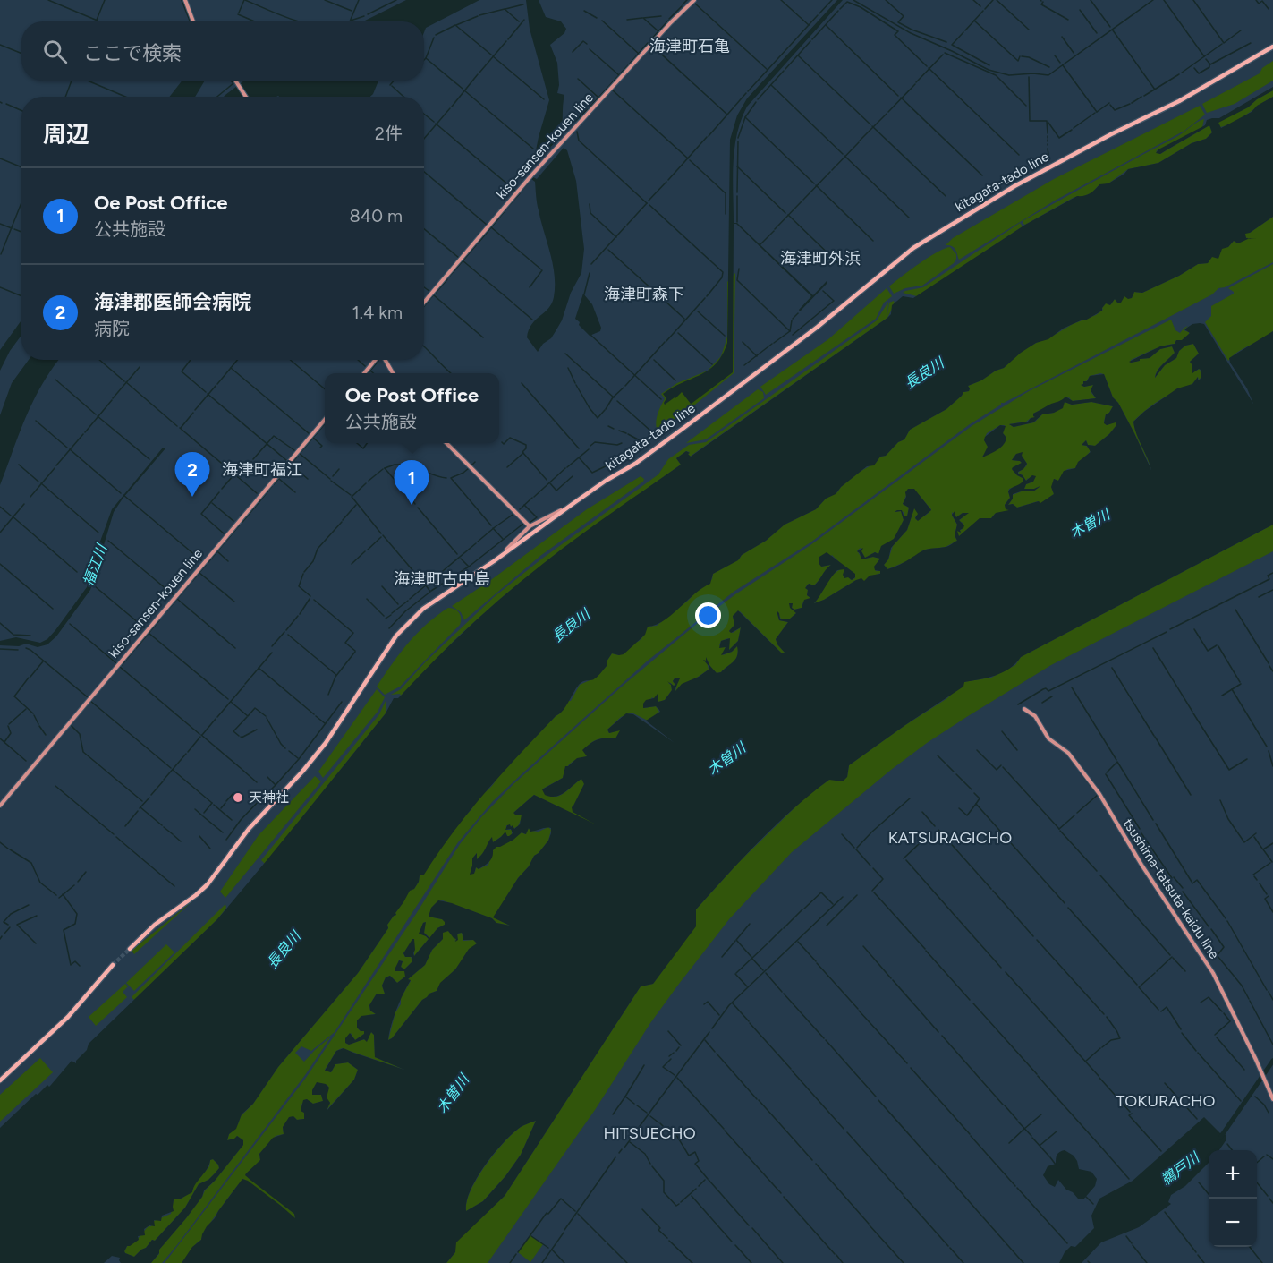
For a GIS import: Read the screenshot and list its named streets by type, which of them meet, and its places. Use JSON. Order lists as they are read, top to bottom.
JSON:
{
  "streets": {
    "main road": ["kiso-sansen-kouen line", "kitagata-tado line", "tsushima-tatsuta-kaidu line"]
  },
  "districts": [
    "海津町石亀",
    "海津町外浜",
    "海津町森下",
    "海津町福江",
    "海津町古中島",
    "KATSURAGICHO",
    "TOKURACHO",
    "HITSUECHO"
  ],
  "water": [
    "長良川",
    "木曽川",
    "福江川",
    "鵜戸川"
  ],
  "places": ["天神社"],
  "page": {
    "search": "ここで検索",
    "heading": ["周辺", "2件"],
    "list": [
      {
        "mark": "1",
        "name": "Oe Post Office",
        "note": "公共施設",
        "value": "840 m"
      },
      {
        "mark": "2",
        "name": "海津郡医師会病院",
        "note": "病院",
        "value": "1.4 km"
      }
    ],
    "popup": ["Oe Post Office", "公共施設"],
    "pins": ["2", "1"],
    "map_buttons": ["+", "−"]
  }
}
